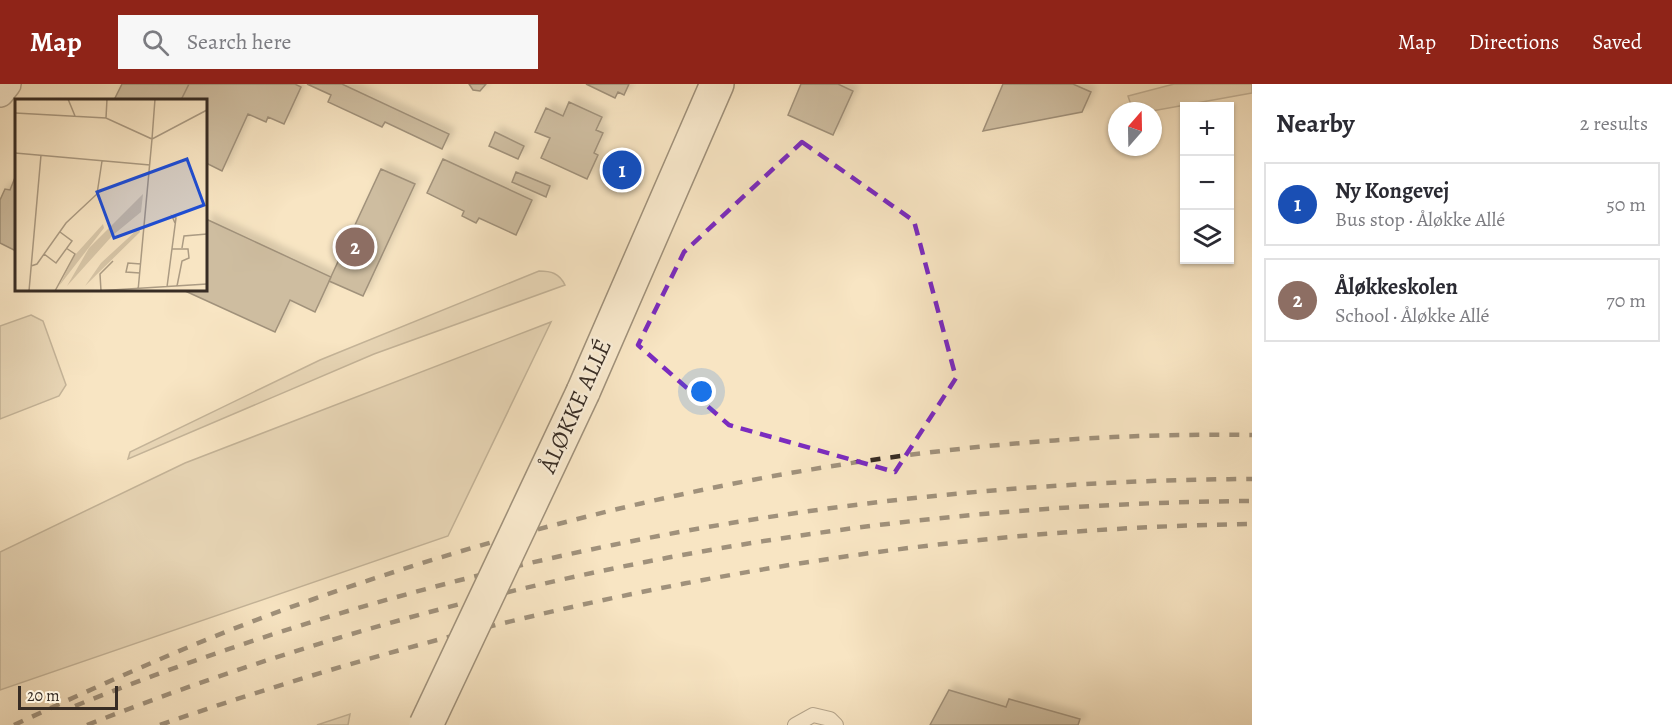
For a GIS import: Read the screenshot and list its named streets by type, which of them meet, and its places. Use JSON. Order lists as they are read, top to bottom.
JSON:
{
  "streets": {
    "main road": ["ÅLØKKE ALLÉ"]
  },
  "scale_bar": "20 m",
  "north": "top",
  "page": {
    "header": "Map",
    "search": "Search here",
    "nav": ["Map", "Directions", "Saved"],
    "heading": ["Nearby", "2 results"],
    "map_buttons": ["+", "−"],
    "pins": ["1", "2"],
    "list": [
      {
        "mark": "1",
        "name": "Ny Kongevej",
        "note": "Bus stop · Åløkke Allé",
        "value": "50 m"
      },
      {
        "mark": "2",
        "name": "Åløkkeskolen",
        "note": "School · Åløkke Allé",
        "value": "70 m"
      }
    ],
    "scale": "20 m"
  }
}
